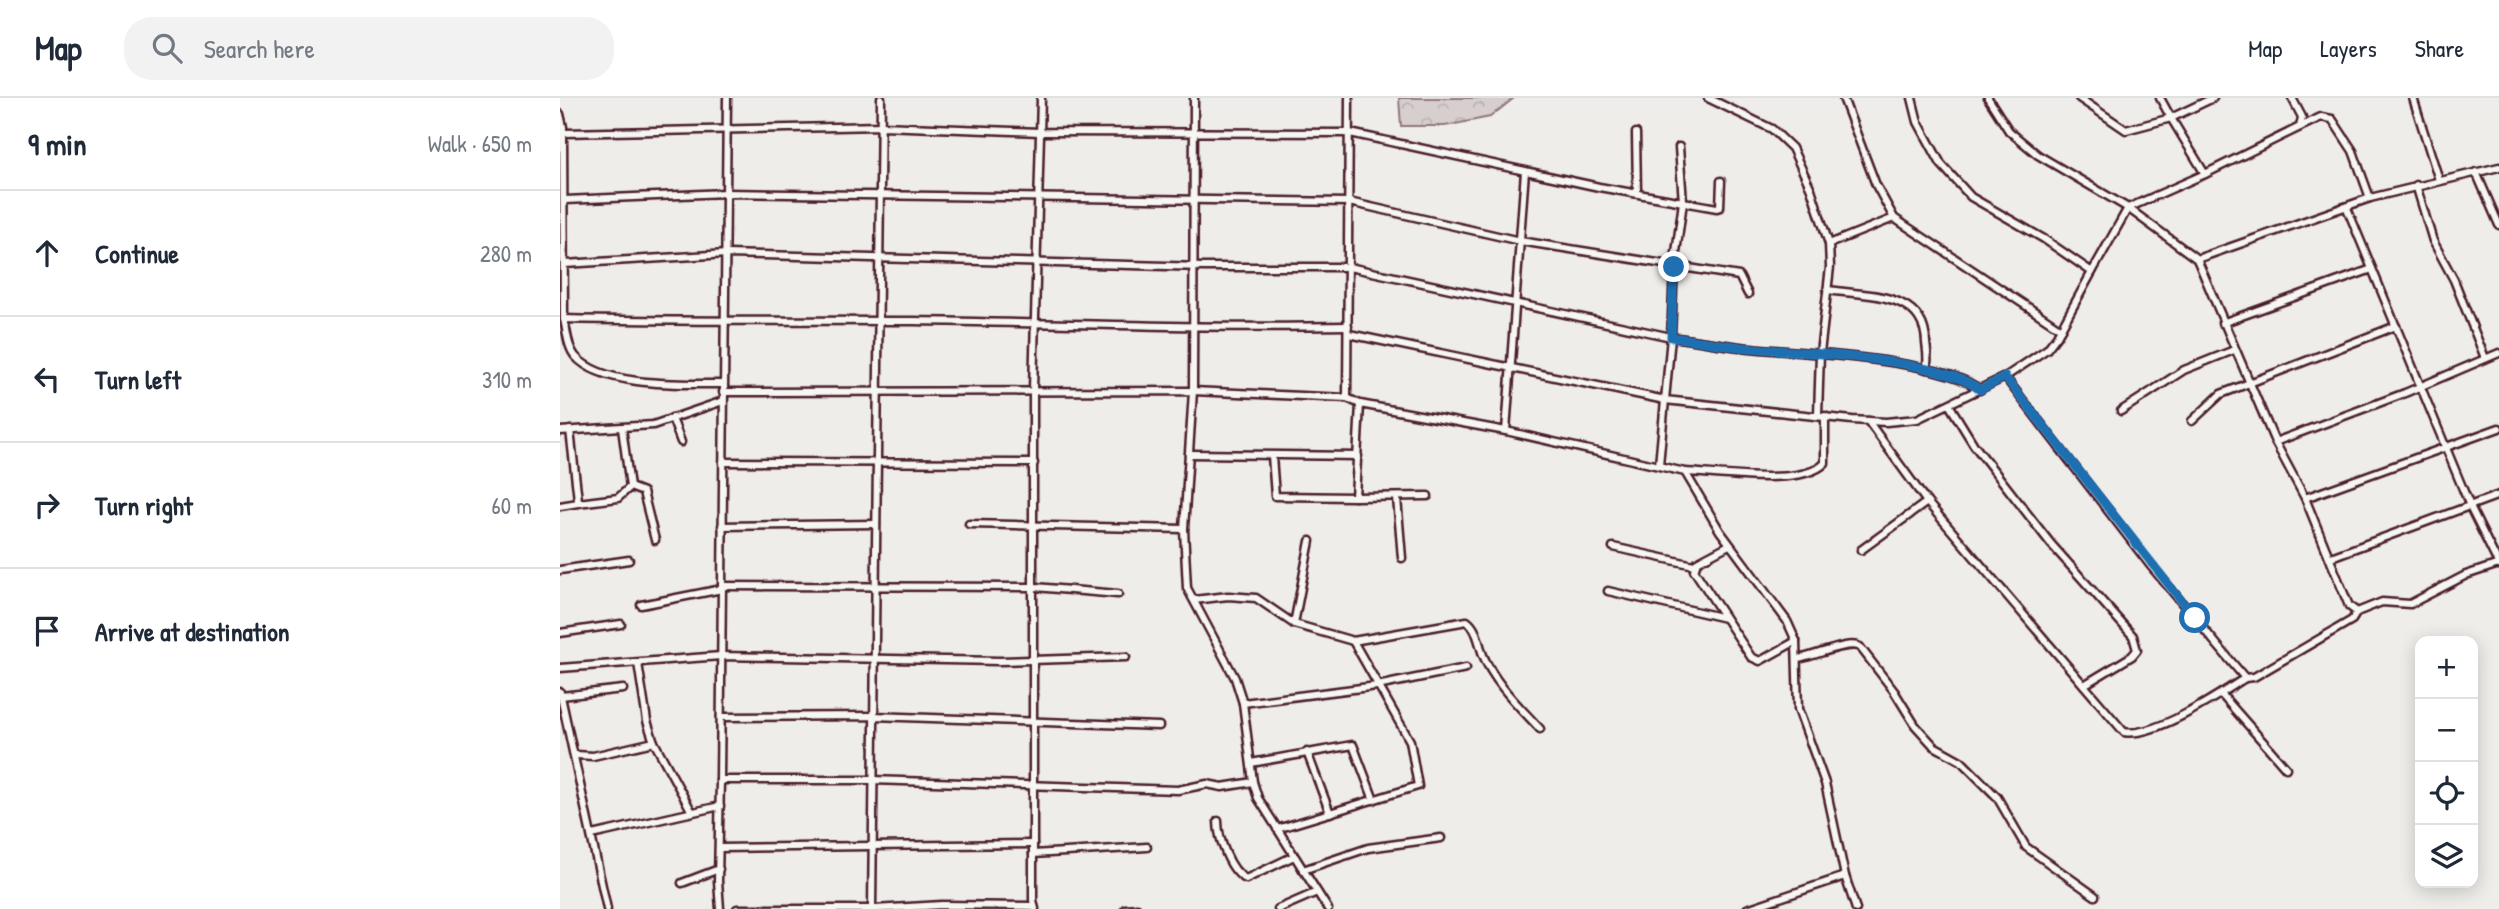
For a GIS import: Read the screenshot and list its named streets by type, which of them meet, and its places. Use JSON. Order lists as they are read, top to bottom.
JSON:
{
  "page": {
    "header": "Map",
    "search": "Search here",
    "nav": ["Map", "Layers", "Share"],
    "heading": ["9 min", "Walk · 650 m"],
    "list": [
      ["Continue", "280 m"],
      ["Turn left", "310 m"],
      ["Turn right", "60 m"],
      "Arrive at destination"
    ],
    "map_buttons": ["+", "−"]
  }
}
